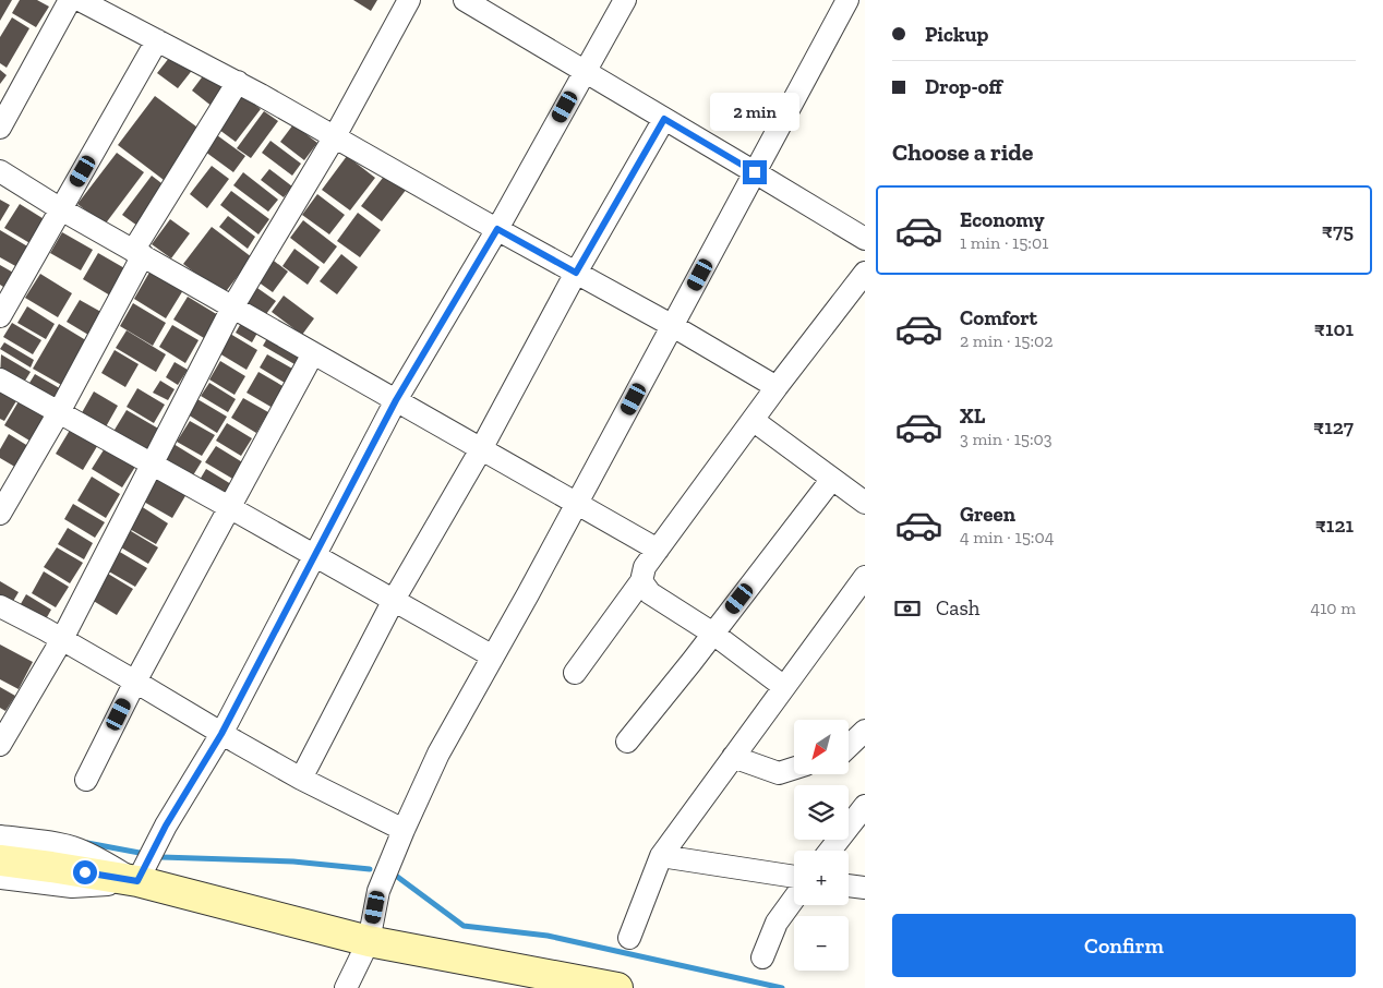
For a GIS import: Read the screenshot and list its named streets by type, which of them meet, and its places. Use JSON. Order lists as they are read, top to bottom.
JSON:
{
  "north": "bottom left",
  "page": {
    "banner": ["Pickup", "Drop-off"],
    "bubble": "2 min",
    "heading": "Choose a ride",
    "list": [
      {
        "name": "Economy",
        "note": "1 min · 15:01",
        "value": "₹75"
      },
      {
        "name": "Comfort",
        "note": "2 min · 15:02",
        "value": "₹101"
      },
      {
        "name": "XL",
        "note": "3 min · 15:03",
        "value": "₹127"
      },
      {
        "name": "Green",
        "note": "4 min · 15:04",
        "value": "₹121"
      }
    ],
    "pay": ["Cash", "410 m"],
    "map_buttons": ["+", "−"],
    "buttons": "Confirm"
  }
}
